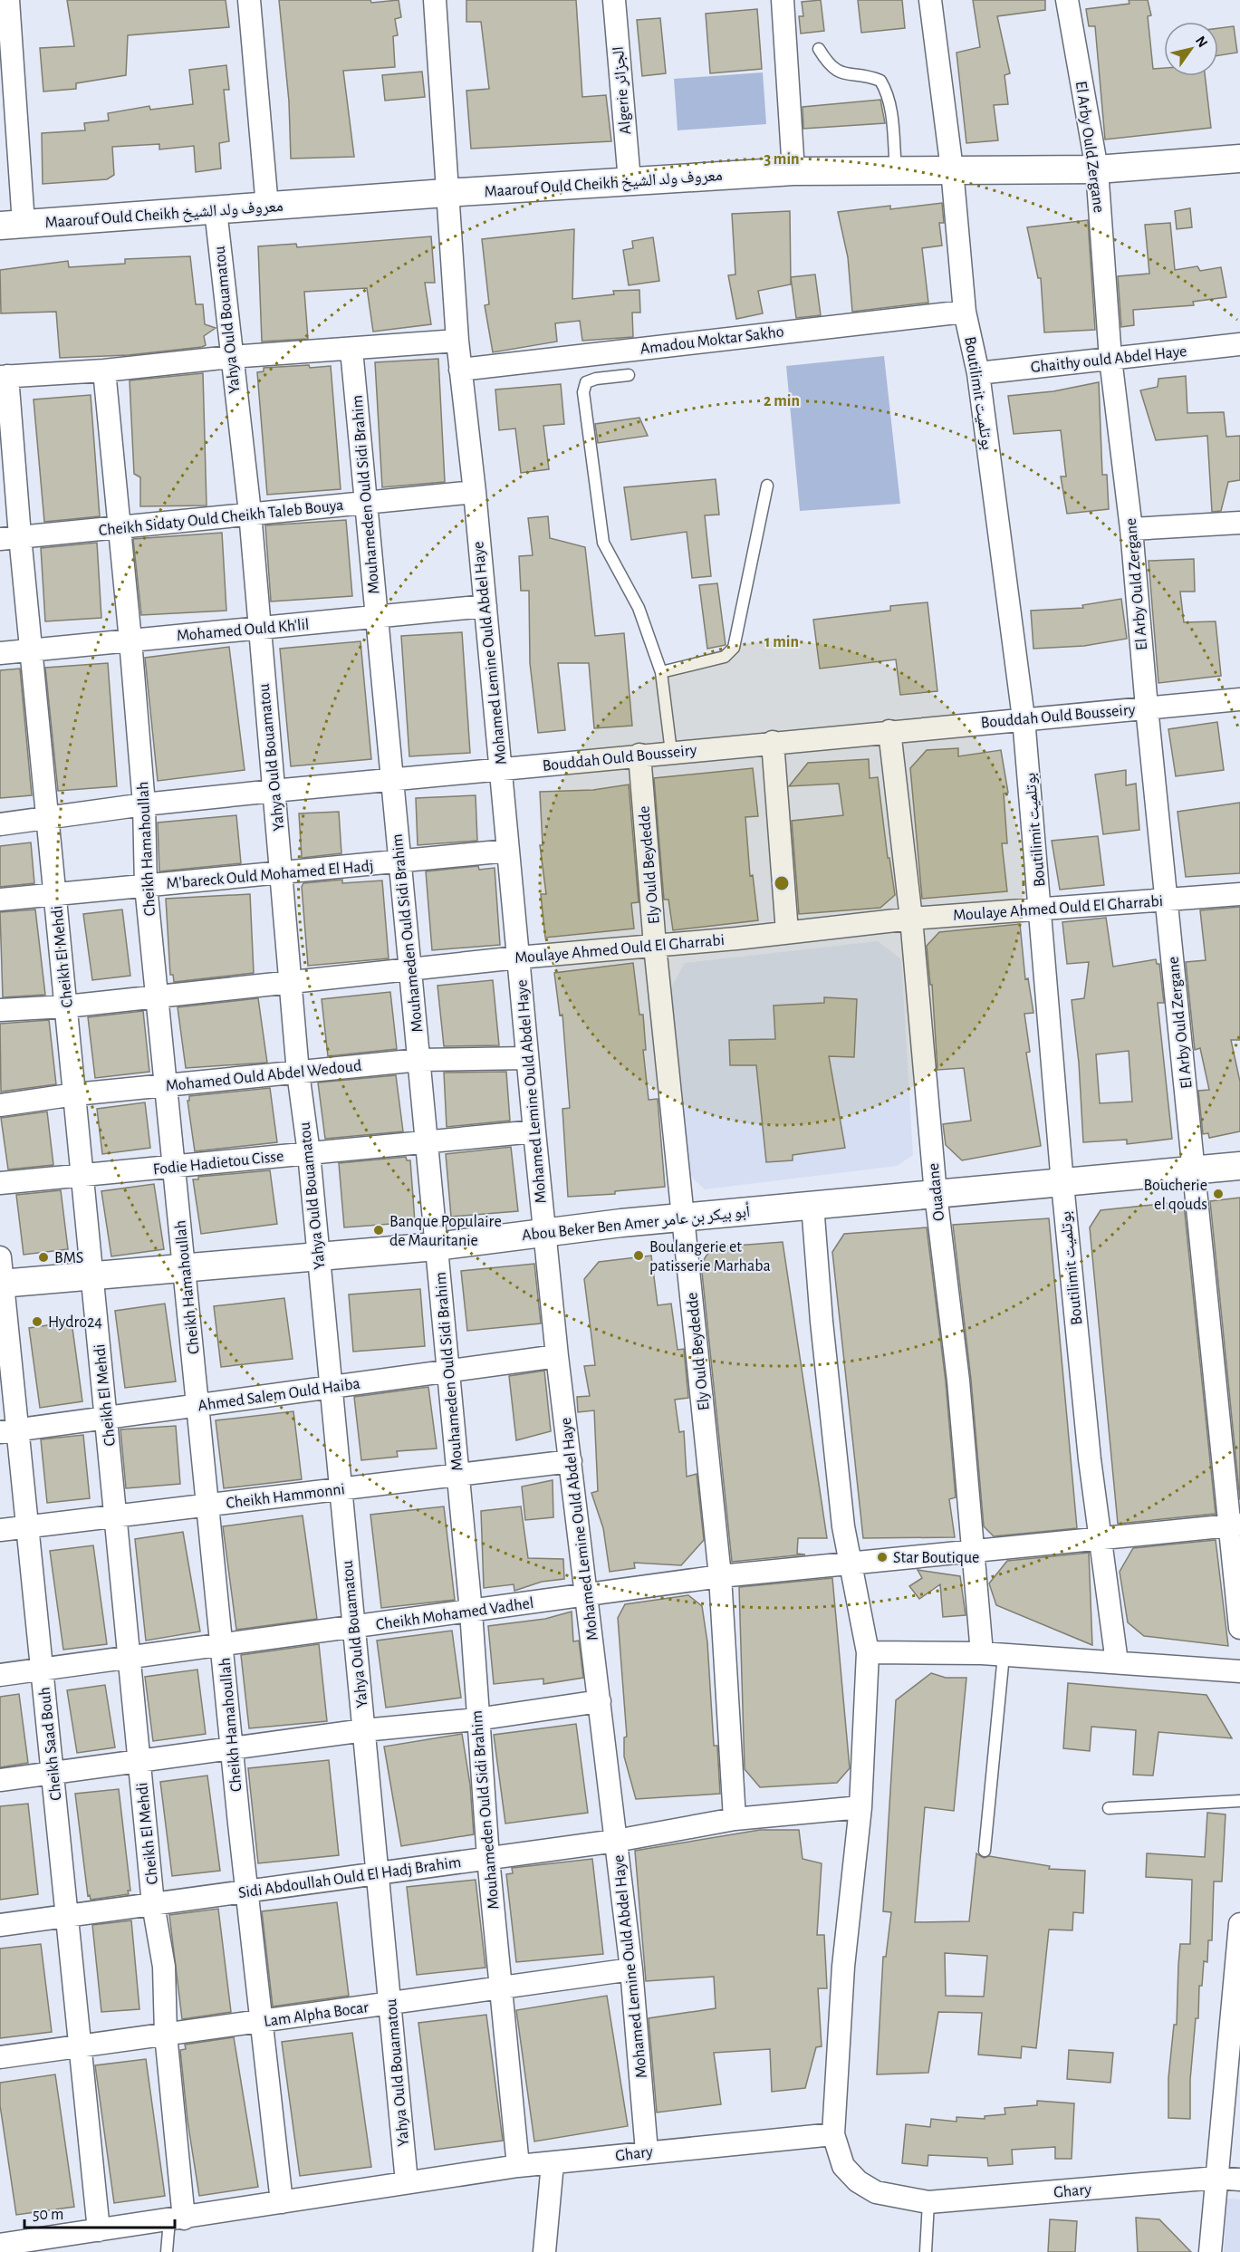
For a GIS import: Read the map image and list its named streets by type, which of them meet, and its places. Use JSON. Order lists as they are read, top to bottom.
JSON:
{
  "streets": {
    "street": [
      "Algerie الجزائر",
      "El Arby Ould Zergane",
      "Maarouf Ould Cheikh معروف ولد الشيخ",
      "Yahya Ould Bouamatou",
      "Amadou Moktar Sakho",
      "Ghaithy ould Abdel Haye",
      "Boutilimit بوتلميت",
      "Mouhameden Ould Sidi Brahim",
      "Cheikh Sidaty Ould Cheikh Taleb Bouya",
      "Mohamed Ould Kh'lil",
      "Mohamed Lemine Ould Abdel Haye",
      "Bouddah Ould Bousseiry",
      "Cheikh Hamahoullah",
      "Ely Ould Beydedde",
      "M'bareck Ould Mohamed El Hadj",
      "Moulaye Ahmed Ould El Gharrabi",
      "Cheikh El Mehdi",
      "Mohamed Ould Abdel Wedoud",
      "Fodie Hadietou Cisse",
      "Ouadane",
      "Abou Beker Ben Amer أبو بيكر بن عامر",
      "Ahmed Salem Ould Haiba",
      "Cheikh Hammonni",
      "Cheikh Mohamed Vadhel",
      "Cheikh Saad Bouh",
      "Sidi Abdoullah Ould El Hadj Brahim",
      "Lam Alpha Bocar",
      "Ghary"
    ]
  },
  "crossings": [
    ["Algerie الجزائر", "Maarouf Ould Cheikh معروف ولد الشيخ"],
    ["El Arby Ould Zergane", "Maarouf Ould Cheikh معروف ولد الشيخ"],
    ["El Arby Ould Zergane", "Ghaithy ould Abdel Haye"],
    ["El Arby Ould Zergane", "Bouddah Ould Bousseiry"],
    ["El Arby Ould Zergane", "Moulaye Ahmed Ould El Gharrabi"],
    ["El Arby Ould Zergane", "Abou Beker Ben Amer أبو بيكر بن عامر"],
    ["El Arby Ould Zergane", "Cheikh Mohamed Vadhel"],
    ["Maarouf Ould Cheikh معروف ولد الشيخ", "Yahya Ould Bouamatou"],
    ["Maarouf Ould Cheikh معروف ولد الشيخ", "Boutilimit بوتلميت"],
    ["Maarouf Ould Cheikh معروف ولد الشيخ", "Mohamed Lemine Ould Abdel Haye"],
    ["Yahya Ould Bouamatou", "Cheikh Sidaty Ould Cheikh Taleb Bouya"],
    ["Yahya Ould Bouamatou", "Mohamed Ould Kh'lil"],
    ["Yahya Ould Bouamatou", "Bouddah Ould Bousseiry"],
    ["Yahya Ould Bouamatou", "M'bareck Ould Mohamed El Hadj"],
    ["Yahya Ould Bouamatou", "Moulaye Ahmed Ould El Gharrabi"],
    ["Yahya Ould Bouamatou", "Mohamed Ould Abdel Wedoud"],
    ["Yahya Ould Bouamatou", "Fodie Hadietou Cisse"],
    ["Yahya Ould Bouamatou", "Abou Beker Ben Amer أبو بيكر بن عامر"],
    ["Yahya Ould Bouamatou", "Ahmed Salem Ould Haiba"],
    ["Yahya Ould Bouamatou", "Cheikh Hammonni"],
    ["Yahya Ould Bouamatou", "Cheikh Mohamed Vadhel"],
    ["Yahya Ould Bouamatou", "Sidi Abdoullah Ould El Hadj Brahim"],
    ["Yahya Ould Bouamatou", "Lam Alpha Bocar"],
    ["Yahya Ould Bouamatou", "Ghary"],
    ["Amadou Moktar Sakho", "Boutilimit بوتلميت"],
    ["Amadou Moktar Sakho", "Mohamed Lemine Ould Abdel Haye"],
    ["Ghaithy ould Abdel Haye", "Boutilimit بوتلميت"],
    ["Boutilimit بوتلميت", "Bouddah Ould Bousseiry"],
    ["Boutilimit بوتلميت", "Moulaye Ahmed Ould El Gharrabi"],
    ["Boutilimit بوتلميت", "Abou Beker Ben Amer أبو بيكر بن عامر"],
    ["Boutilimit بوتلميت", "Cheikh Mohamed Vadhel"],
    ["Mouhameden Ould Sidi Brahim", "Cheikh Sidaty Ould Cheikh Taleb Bouya"],
    ["Mouhameden Ould Sidi Brahim", "Mohamed Ould Kh'lil"],
    ["Mouhameden Ould Sidi Brahim", "Bouddah Ould Bousseiry"],
    ["Mouhameden Ould Sidi Brahim", "M'bareck Ould Mohamed El Hadj"],
    ["Mouhameden Ould Sidi Brahim", "Moulaye Ahmed Ould El Gharrabi"],
    ["Mouhameden Ould Sidi Brahim", "Mohamed Ould Abdel Wedoud"],
    ["Mouhameden Ould Sidi Brahim", "Fodie Hadietou Cisse"],
    ["Mouhameden Ould Sidi Brahim", "Abou Beker Ben Amer أبو بيكر بن عامر"],
    ["Mouhameden Ould Sidi Brahim", "Ahmed Salem Ould Haiba"],
    ["Mouhameden Ould Sidi Brahim", "Cheikh Hammonni"],
    ["Mouhameden Ould Sidi Brahim", "Cheikh Mohamed Vadhel"],
    ["Mouhameden Ould Sidi Brahim", "Sidi Abdoullah Ould El Hadj Brahim"],
    ["Mouhameden Ould Sidi Brahim", "Lam Alpha Bocar"],
    ["Mouhameden Ould Sidi Brahim", "Ghary"],
    ["Cheikh Sidaty Ould Cheikh Taleb Bouya", "Mohamed Lemine Ould Abdel Haye"],
    ["Cheikh Sidaty Ould Cheikh Taleb Bouya", "Cheikh Hamahoullah"],
    ["Cheikh Sidaty Ould Cheikh Taleb Bouya", "Cheikh El Mehdi"],
    ["Mohamed Ould Kh'lil", "Mohamed Lemine Ould Abdel Haye"],
    ["Mohamed Ould Kh'lil", "Cheikh Hamahoullah"],
    ["Mohamed Ould Kh'lil", "Cheikh El Mehdi"],
    ["Mohamed Lemine Ould Abdel Haye", "Bouddah Ould Bousseiry"],
    ["Mohamed Lemine Ould Abdel Haye", "M'bareck Ould Mohamed El Hadj"],
    ["Mohamed Lemine Ould Abdel Haye", "Moulaye Ahmed Ould El Gharrabi"],
    ["Mohamed Lemine Ould Abdel Haye", "Mohamed Ould Abdel Wedoud"],
    ["Mohamed Lemine Ould Abdel Haye", "Fodie Hadietou Cisse"],
    ["Mohamed Lemine Ould Abdel Haye", "Abou Beker Ben Amer أبو بيكر بن عامر"],
    ["Mohamed Lemine Ould Abdel Haye", "Ahmed Salem Ould Haiba"],
    ["Mohamed Lemine Ould Abdel Haye", "Cheikh Hammonni"],
    ["Mohamed Lemine Ould Abdel Haye", "Cheikh Mohamed Vadhel"],
    ["Mohamed Lemine Ould Abdel Haye", "Sidi Abdoullah Ould El Hadj Brahim"],
    ["Mohamed Lemine Ould Abdel Haye", "Lam Alpha Bocar"],
    ["Mohamed Lemine Ould Abdel Haye", "Ghary"],
    ["Bouddah Ould Bousseiry", "Cheikh Hamahoullah"],
    ["Bouddah Ould Bousseiry", "Ely Ould Beydedde"],
    ["Bouddah Ould Bousseiry", "Cheikh El Mehdi"],
    ["Bouddah Ould Bousseiry", "Ouadane"],
    ["Cheikh Hamahoullah", "M'bareck Ould Mohamed El Hadj"],
    ["Cheikh Hamahoullah", "Moulaye Ahmed Ould El Gharrabi"],
    ["Cheikh Hamahoullah", "Mohamed Ould Abdel Wedoud"],
    ["Cheikh Hamahoullah", "Fodie Hadietou Cisse"],
    ["Cheikh Hamahoullah", "Abou Beker Ben Amer أبو بيكر بن عامر"],
    ["Cheikh Hamahoullah", "Ahmed Salem Ould Haiba"],
    ["Cheikh Hamahoullah", "Cheikh Hammonni"],
    ["Cheikh Hamahoullah", "Cheikh Mohamed Vadhel"],
    ["Cheikh Hamahoullah", "Sidi Abdoullah Ould El Hadj Brahim"],
    ["Cheikh Hamahoullah", "Lam Alpha Bocar"],
    ["Cheikh Hamahoullah", "Ghary"],
    ["Ely Ould Beydedde", "Moulaye Ahmed Ould El Gharrabi"],
    ["Ely Ould Beydedde", "Abou Beker Ben Amer أبو بيكر بن عامر"],
    ["Ely Ould Beydedde", "Cheikh Mohamed Vadhel"],
    ["Ely Ould Beydedde", "Sidi Abdoullah Ould El Hadj Brahim"],
    ["M'bareck Ould Mohamed El Hadj", "Cheikh El Mehdi"],
    ["Moulaye Ahmed Ould El Gharrabi", "Cheikh El Mehdi"],
    ["Moulaye Ahmed Ould El Gharrabi", "Ouadane"],
    ["Cheikh El Mehdi", "Mohamed Ould Abdel Wedoud"],
    ["Cheikh El Mehdi", "Fodie Hadietou Cisse"],
    ["Cheikh El Mehdi", "Abou Beker Ben Amer أبو بيكر بن عامر"],
    ["Cheikh El Mehdi", "Ahmed Salem Ould Haiba"],
    ["Cheikh El Mehdi", "Cheikh Hammonni"],
    ["Cheikh El Mehdi", "Cheikh Mohamed Vadhel"],
    ["Cheikh El Mehdi", "Sidi Abdoullah Ould El Hadj Brahim"],
    ["Cheikh El Mehdi", "Lam Alpha Bocar"],
    ["Cheikh El Mehdi", "Ghary"],
    ["Ouadane", "Abou Beker Ben Amer أبو بيكر بن عامر"],
    ["Ouadane", "Cheikh Mohamed Vadhel"],
    ["Abou Beker Ben Amer أبو بيكر بن عامر", "Cheikh Saad Bouh"],
    ["Ahmed Salem Ould Haiba", "Cheikh Saad Bouh"],
    ["Cheikh Hammonni", "Cheikh Saad Bouh"],
    ["Cheikh Mohamed Vadhel", "Cheikh Saad Bouh"],
    ["Cheikh Saad Bouh", "Sidi Abdoullah Ould El Hadj Brahim"],
    ["Cheikh Saad Bouh", "Lam Alpha Bocar"],
    ["Cheikh Saad Bouh", "Ghary"]
  ],
  "places": [
    "Boucherie el qouds",
    "Banque Populaire de Mauritanie",
    "Boulangerie et patisserie Marhaba",
    "BMS",
    "Hydro24",
    "Star Boutique"
  ],
  "scale_bar": "50 m",
  "north": "top right",
  "rings": ["3 min", "2 min", "1 min"]
}
